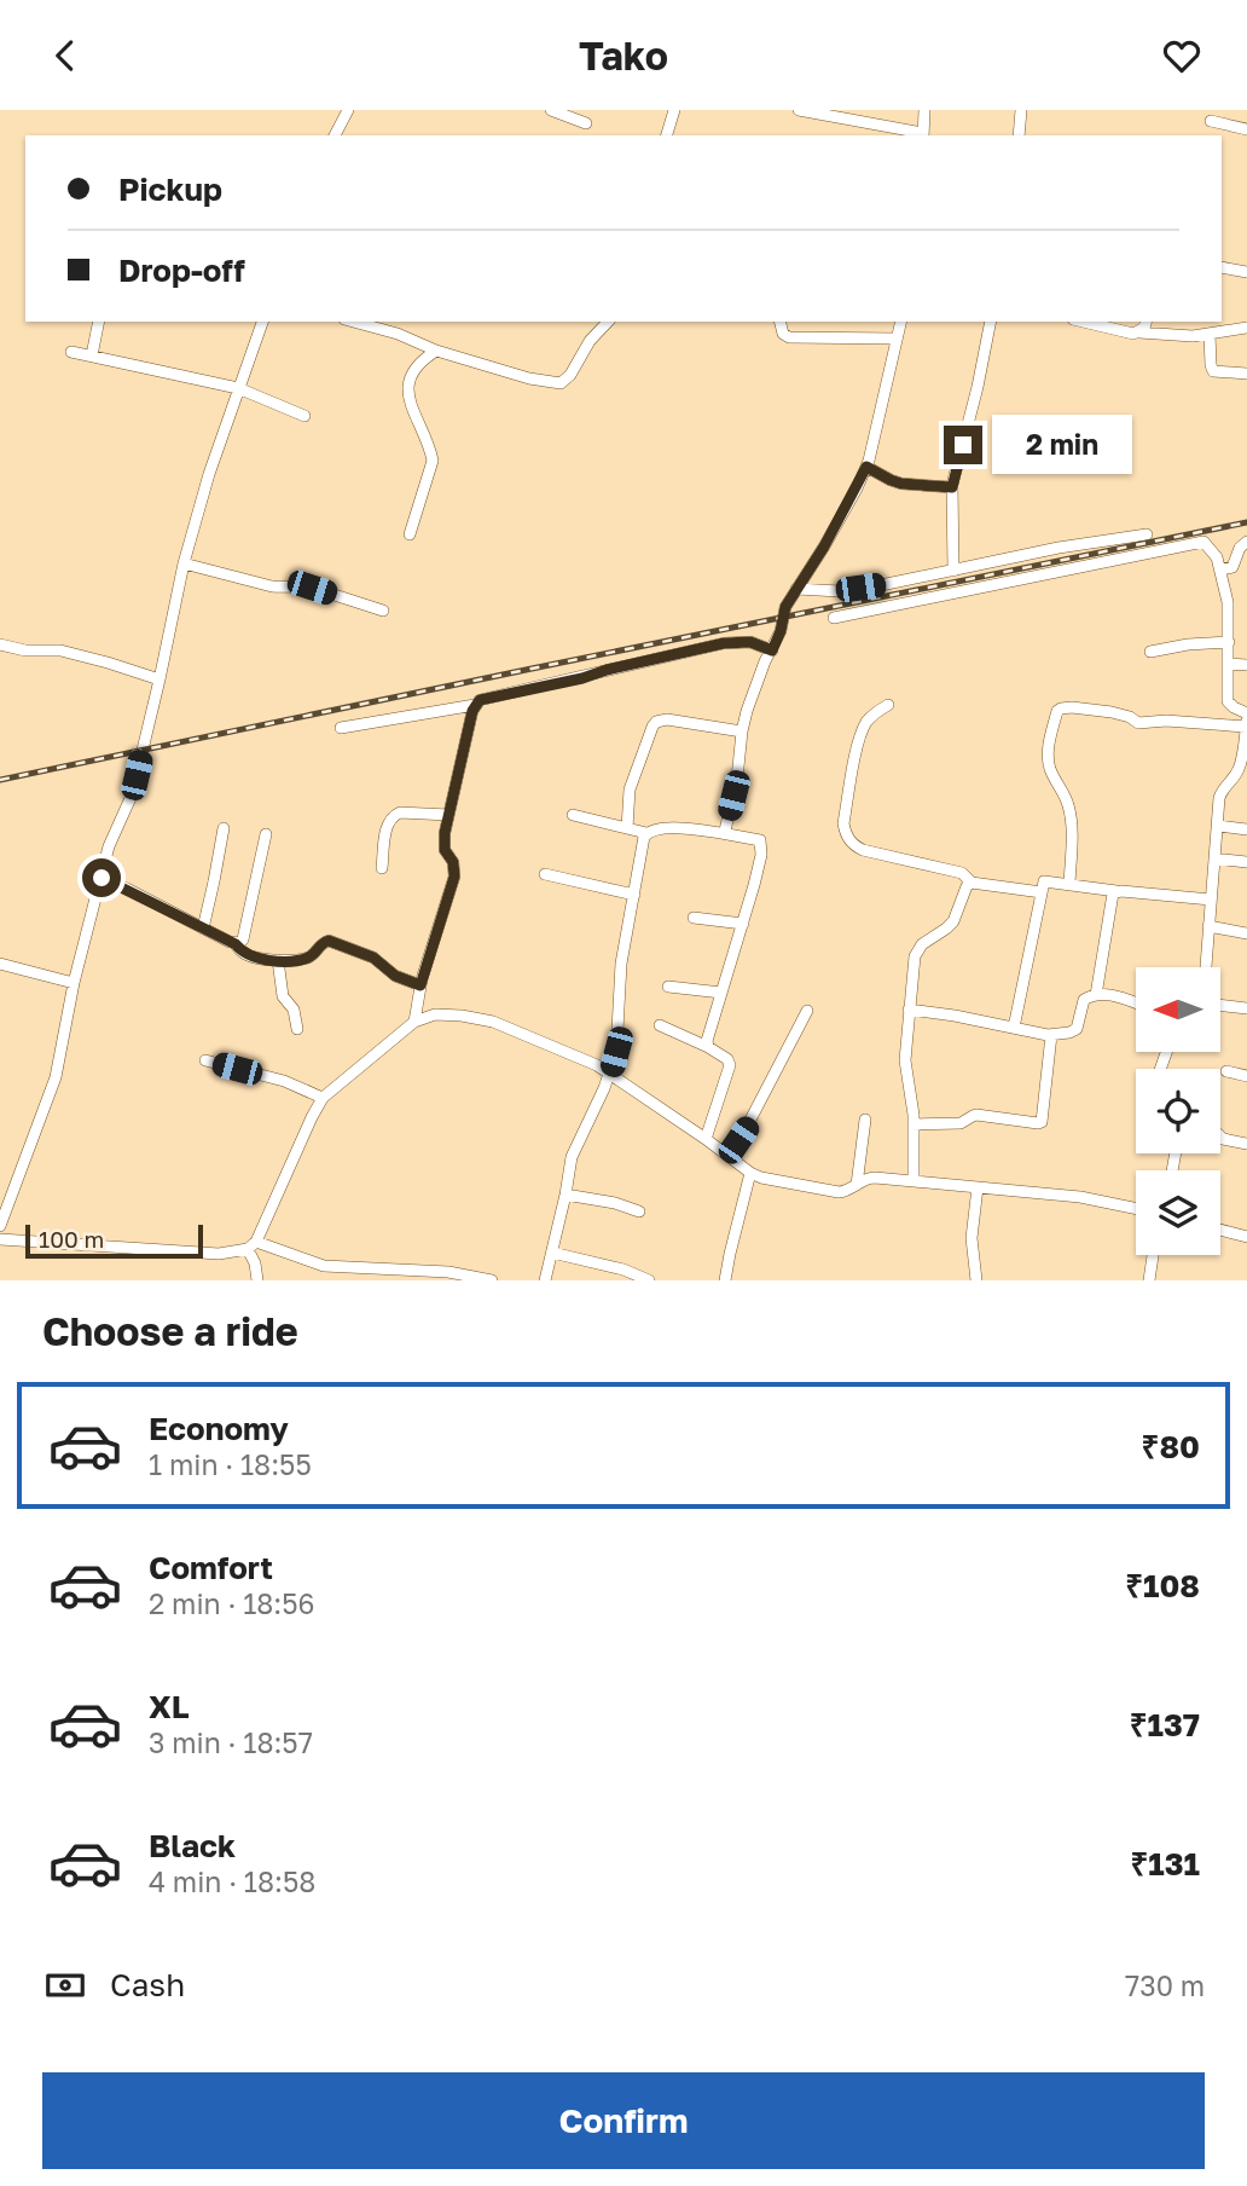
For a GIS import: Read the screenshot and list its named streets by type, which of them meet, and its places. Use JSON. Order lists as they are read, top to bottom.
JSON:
{
  "scale_bar": "100 m",
  "north": "left",
  "page": {
    "header": "Tako",
    "banner": ["Pickup", "Drop-off"],
    "bubble": "2 min",
    "scale": "100 m",
    "heading": "Choose a ride",
    "list": [
      {
        "name": "Economy",
        "note": "1 min · 18:55",
        "value": "₹80"
      },
      {
        "name": "Comfort",
        "note": "2 min · 18:56",
        "value": "₹108"
      },
      {
        "name": "XL",
        "note": "3 min · 18:57",
        "value": "₹137"
      },
      {
        "name": "Black",
        "note": "4 min · 18:58",
        "value": "₹131"
      }
    ],
    "pay": ["Cash", "730 m"],
    "buttons": "Confirm"
  }
}
